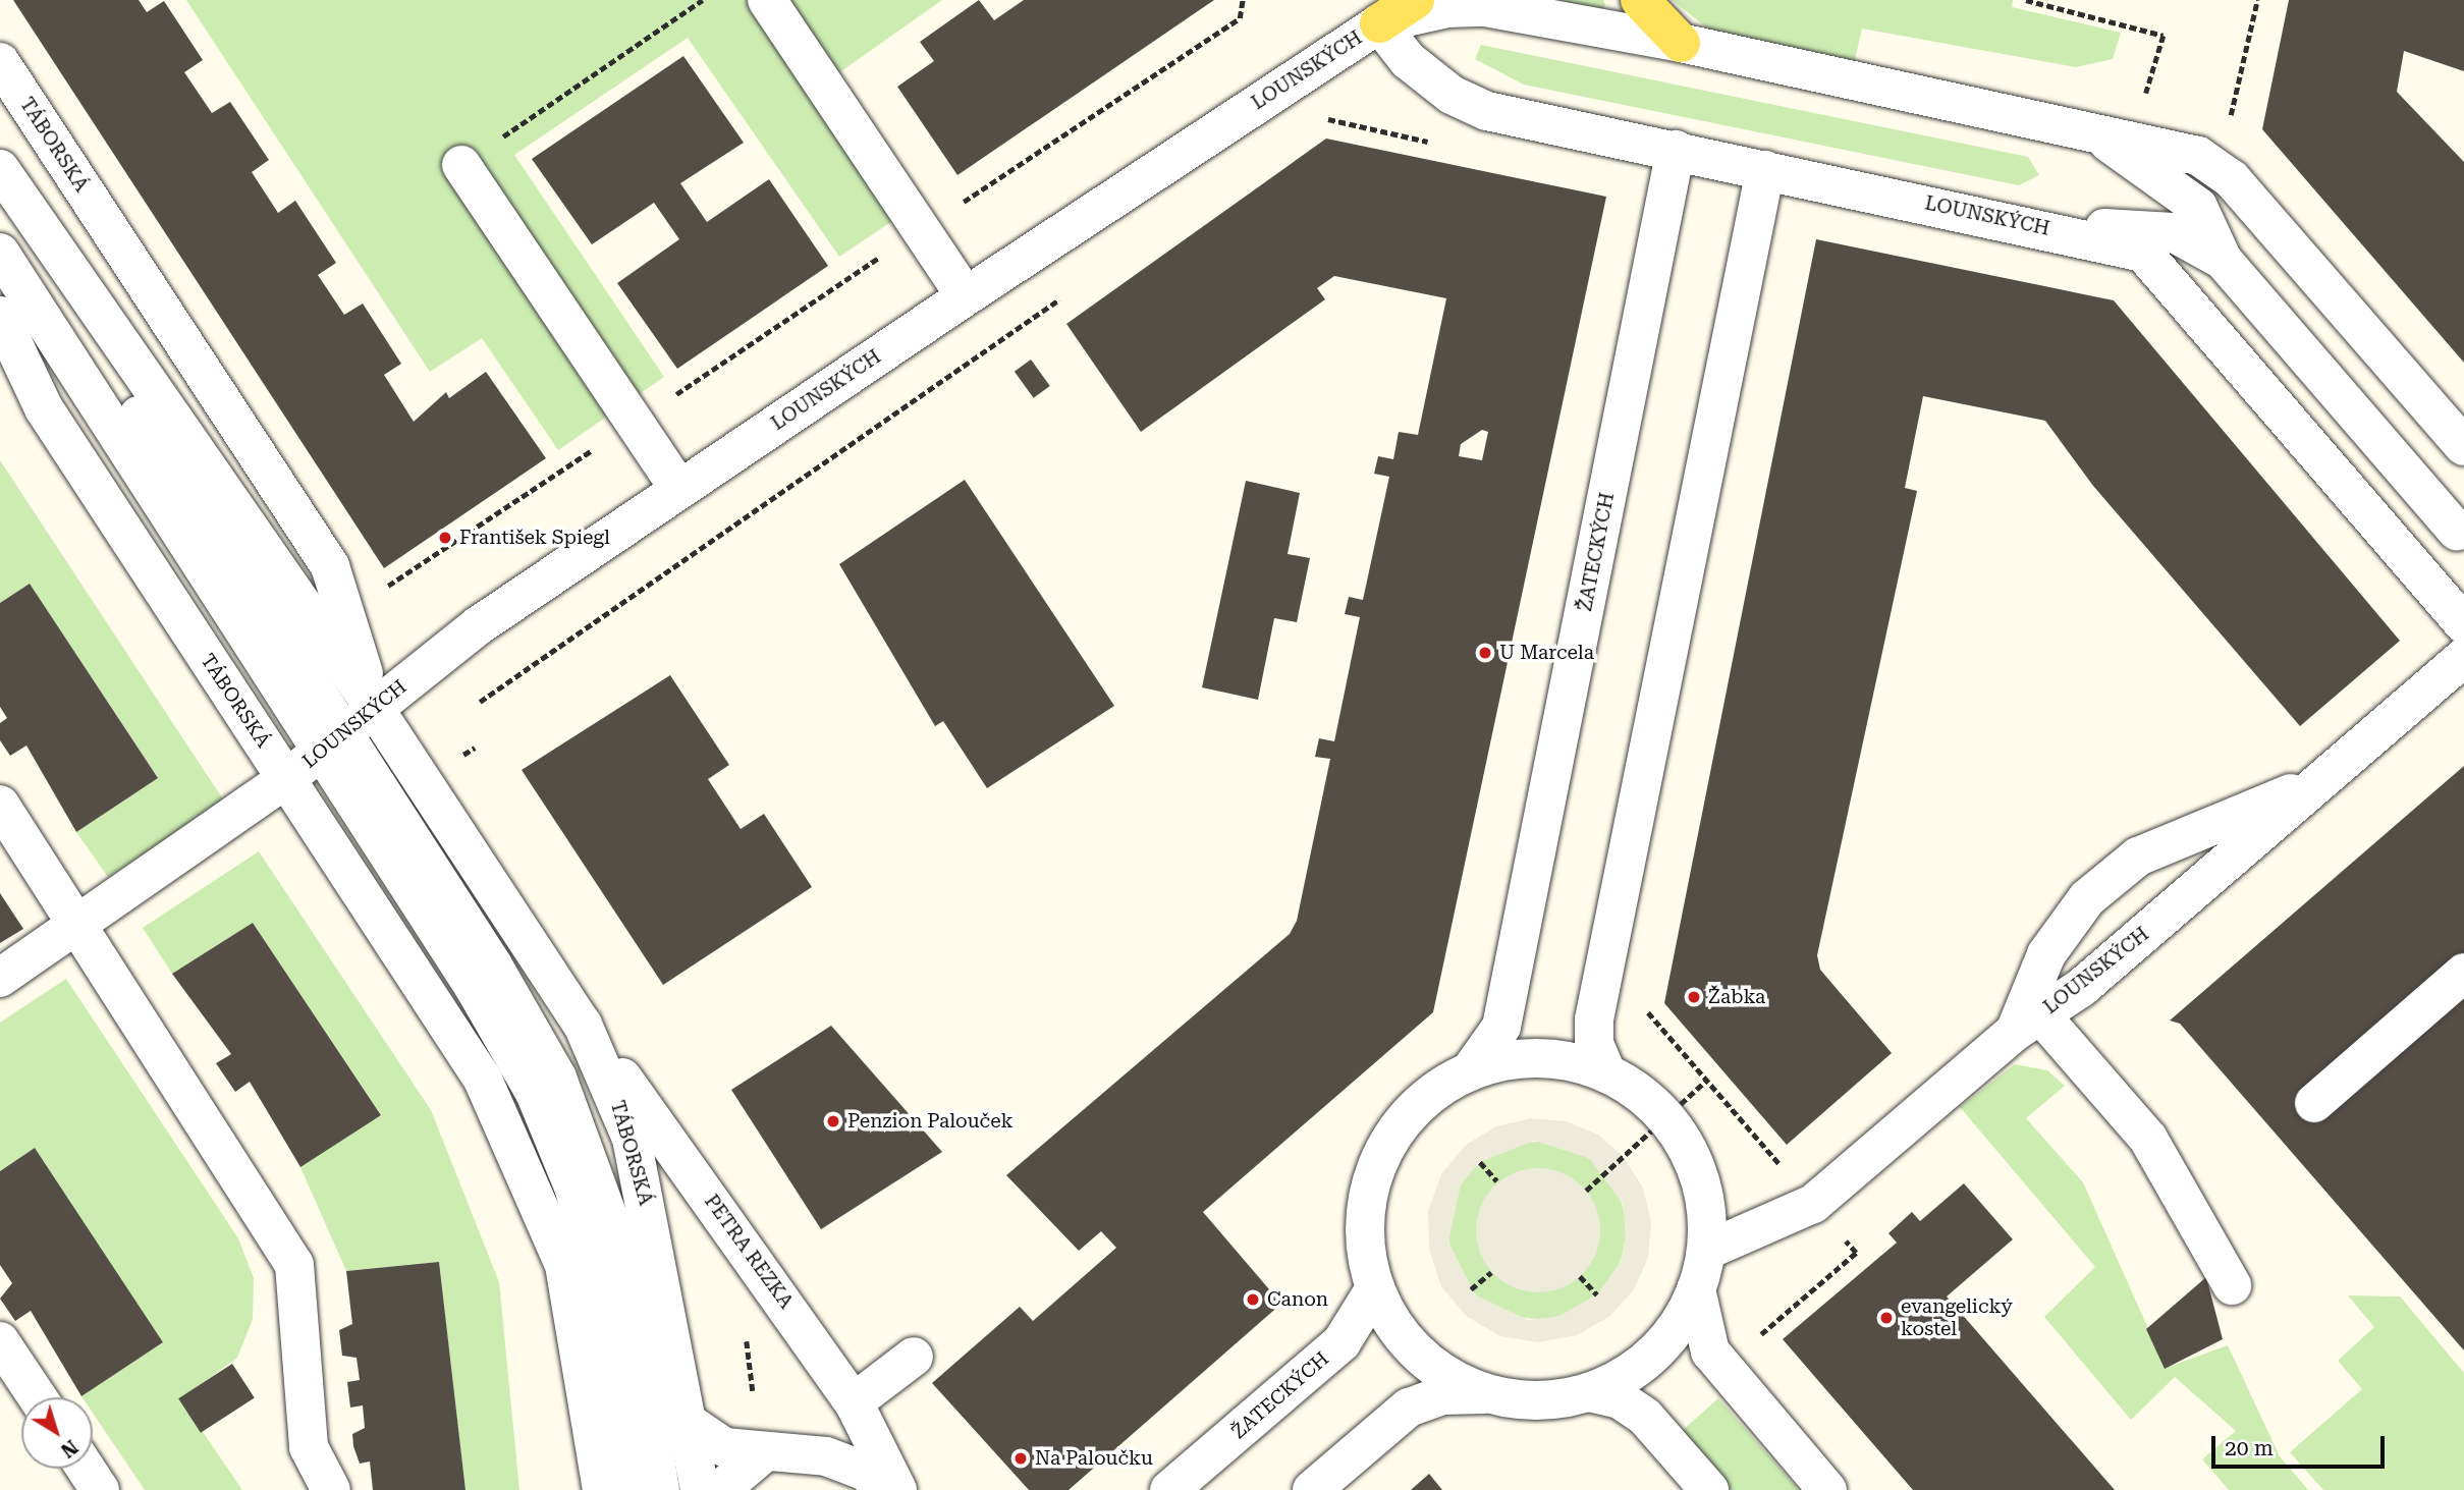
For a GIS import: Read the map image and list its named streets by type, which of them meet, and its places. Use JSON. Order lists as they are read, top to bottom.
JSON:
{
  "streets": {
    "street": [
      "LOUNSKÝCH",
      "TÁBORSKÁ",
      "ŽATECKÝCH",
      "PETRA REZKA"
    ]
  },
  "crossings": [
    ["LOUNSKÝCH", "TÁBORSKÁ"],
    ["LOUNSKÝCH", "ŽATECKÝCH"],
    ["TÁBORSKÁ", "PETRA REZKA"]
  ],
  "places": [
    "František Spiegl",
    "U Marcela",
    "Žabka",
    "Penzion Palouček",
    "Canon",
    "evangelický kostel",
    "Na Paloučku"
  ],
  "scale_bar": "20 m",
  "north": "bottom right"
}
